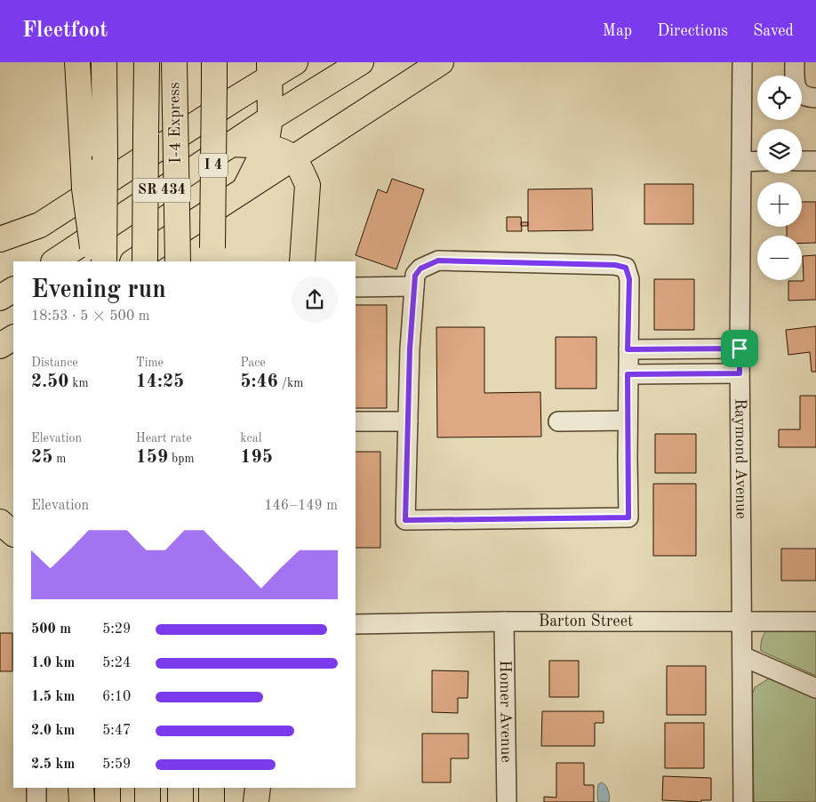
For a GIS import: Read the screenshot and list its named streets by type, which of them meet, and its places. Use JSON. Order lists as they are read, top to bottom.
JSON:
{
  "streets": {
    "main road": ["I-4 Express", "I 4", "SR 434"],
    "street": ["Raymond Avenue", "Barton Street", "Homer Avenue"]
  },
  "crossings": [
    ["Raymond Avenue", "Barton Street"],
    ["Barton Street", "Homer Avenue"]
  ],
  "page": {
    "header": "Fleetfoot",
    "nav": ["Map", "Directions", "Saved"],
    "map_buttons": ["+", "−"],
    "heading": ["Evening run", "18:53 · 5 × 500 m"],
    "stats": [
      ["Distance", "2.50 km"],
      ["Time", "14:25"],
      ["Pace", "5:46 /km"],
      ["Elevation", "25 m"],
      ["Heart rate", "159 bpm"],
      ["kcal", "195"]
    ],
    "chart": ["Elevation", "146–149 m"],
    "list": [
      {
        "name": "500 m",
        "note": "5:29"
      },
      {
        "name": "1.0 km",
        "note": "5:24"
      },
      {
        "name": "1.5 km",
        "note": "6:10"
      },
      {
        "name": "2.0 km",
        "note": "5:47"
      },
      {
        "name": "2.5 km",
        "note": "5:59"
      }
    ]
  }
}
